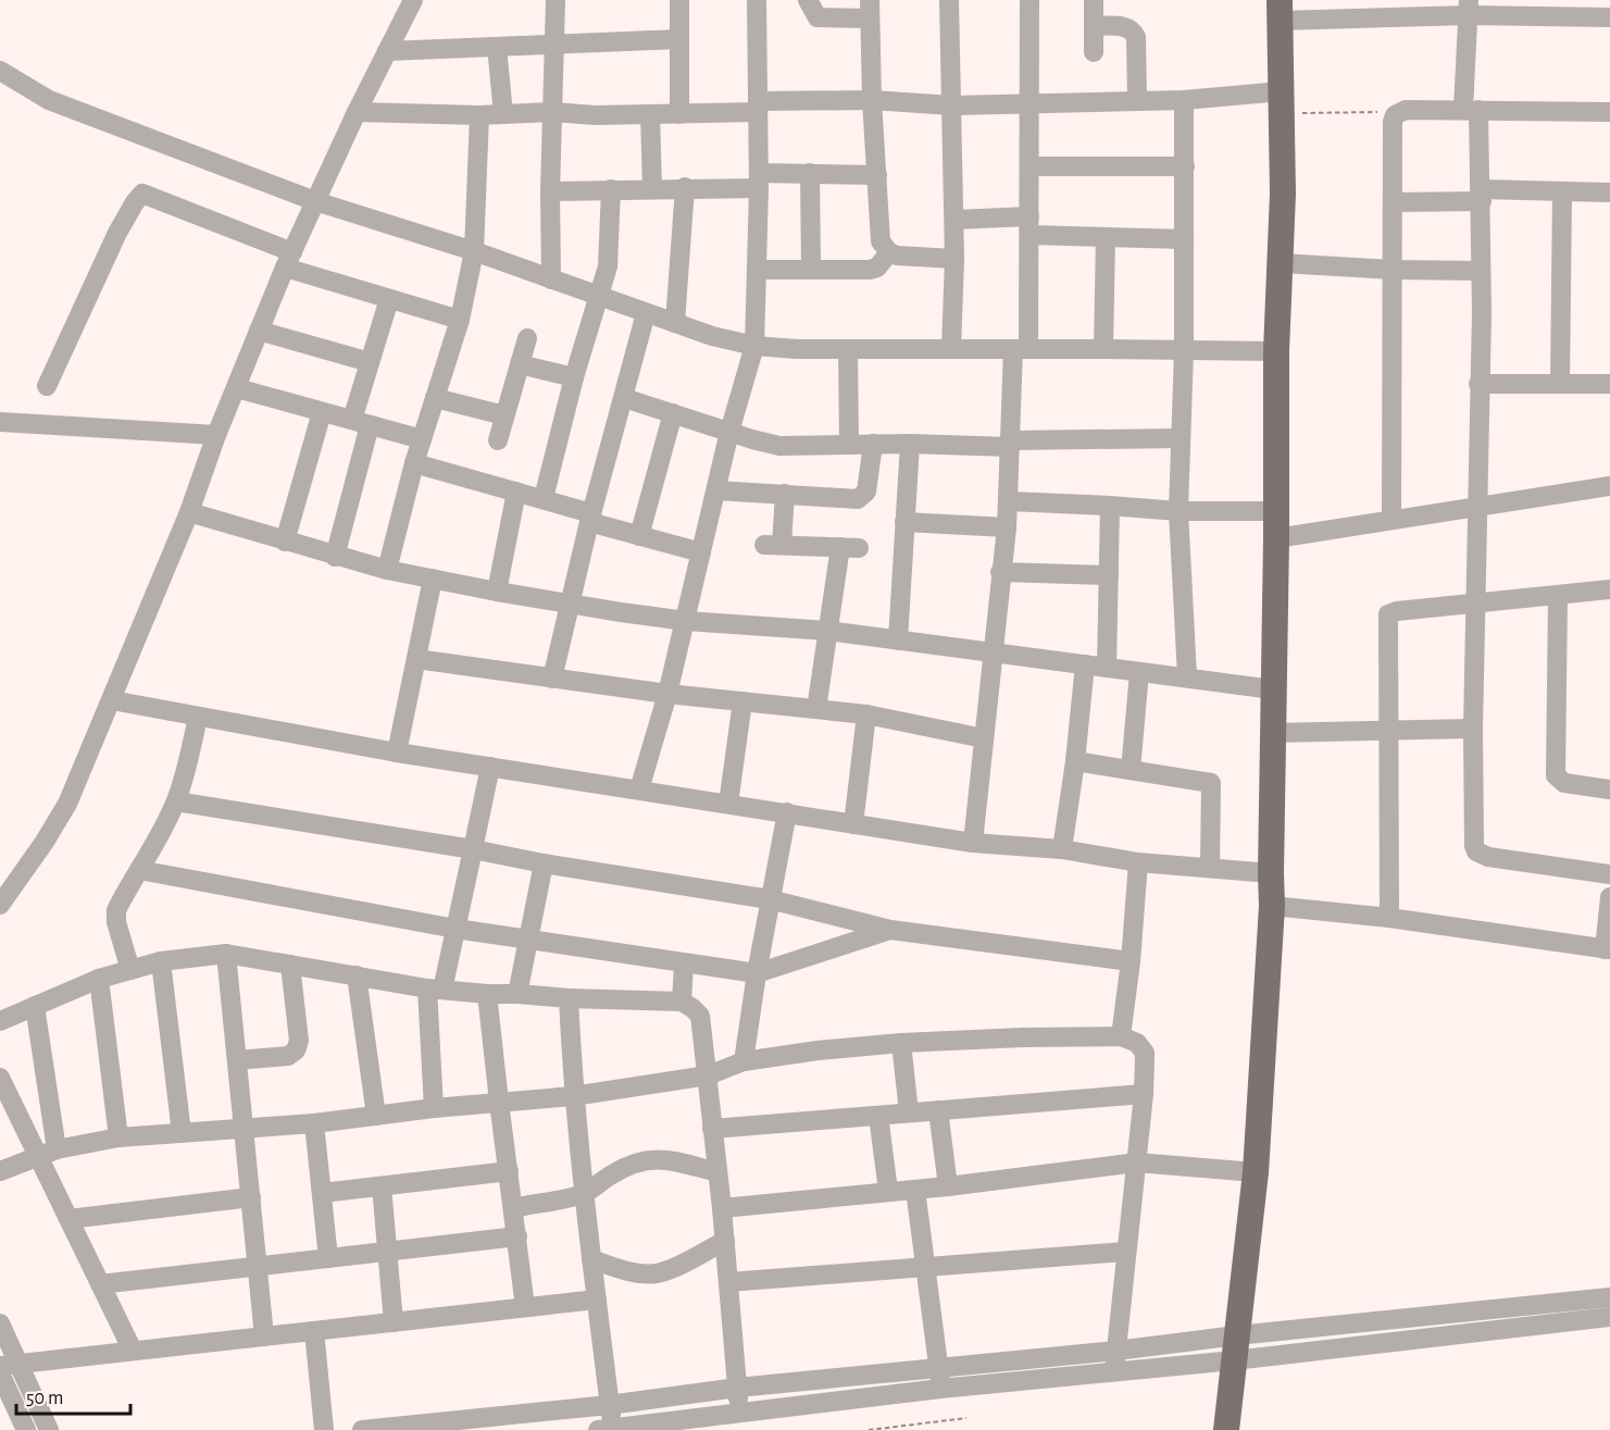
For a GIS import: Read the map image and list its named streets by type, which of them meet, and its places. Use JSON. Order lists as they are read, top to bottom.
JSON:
{
  "scale_bar": "50 m"
}
